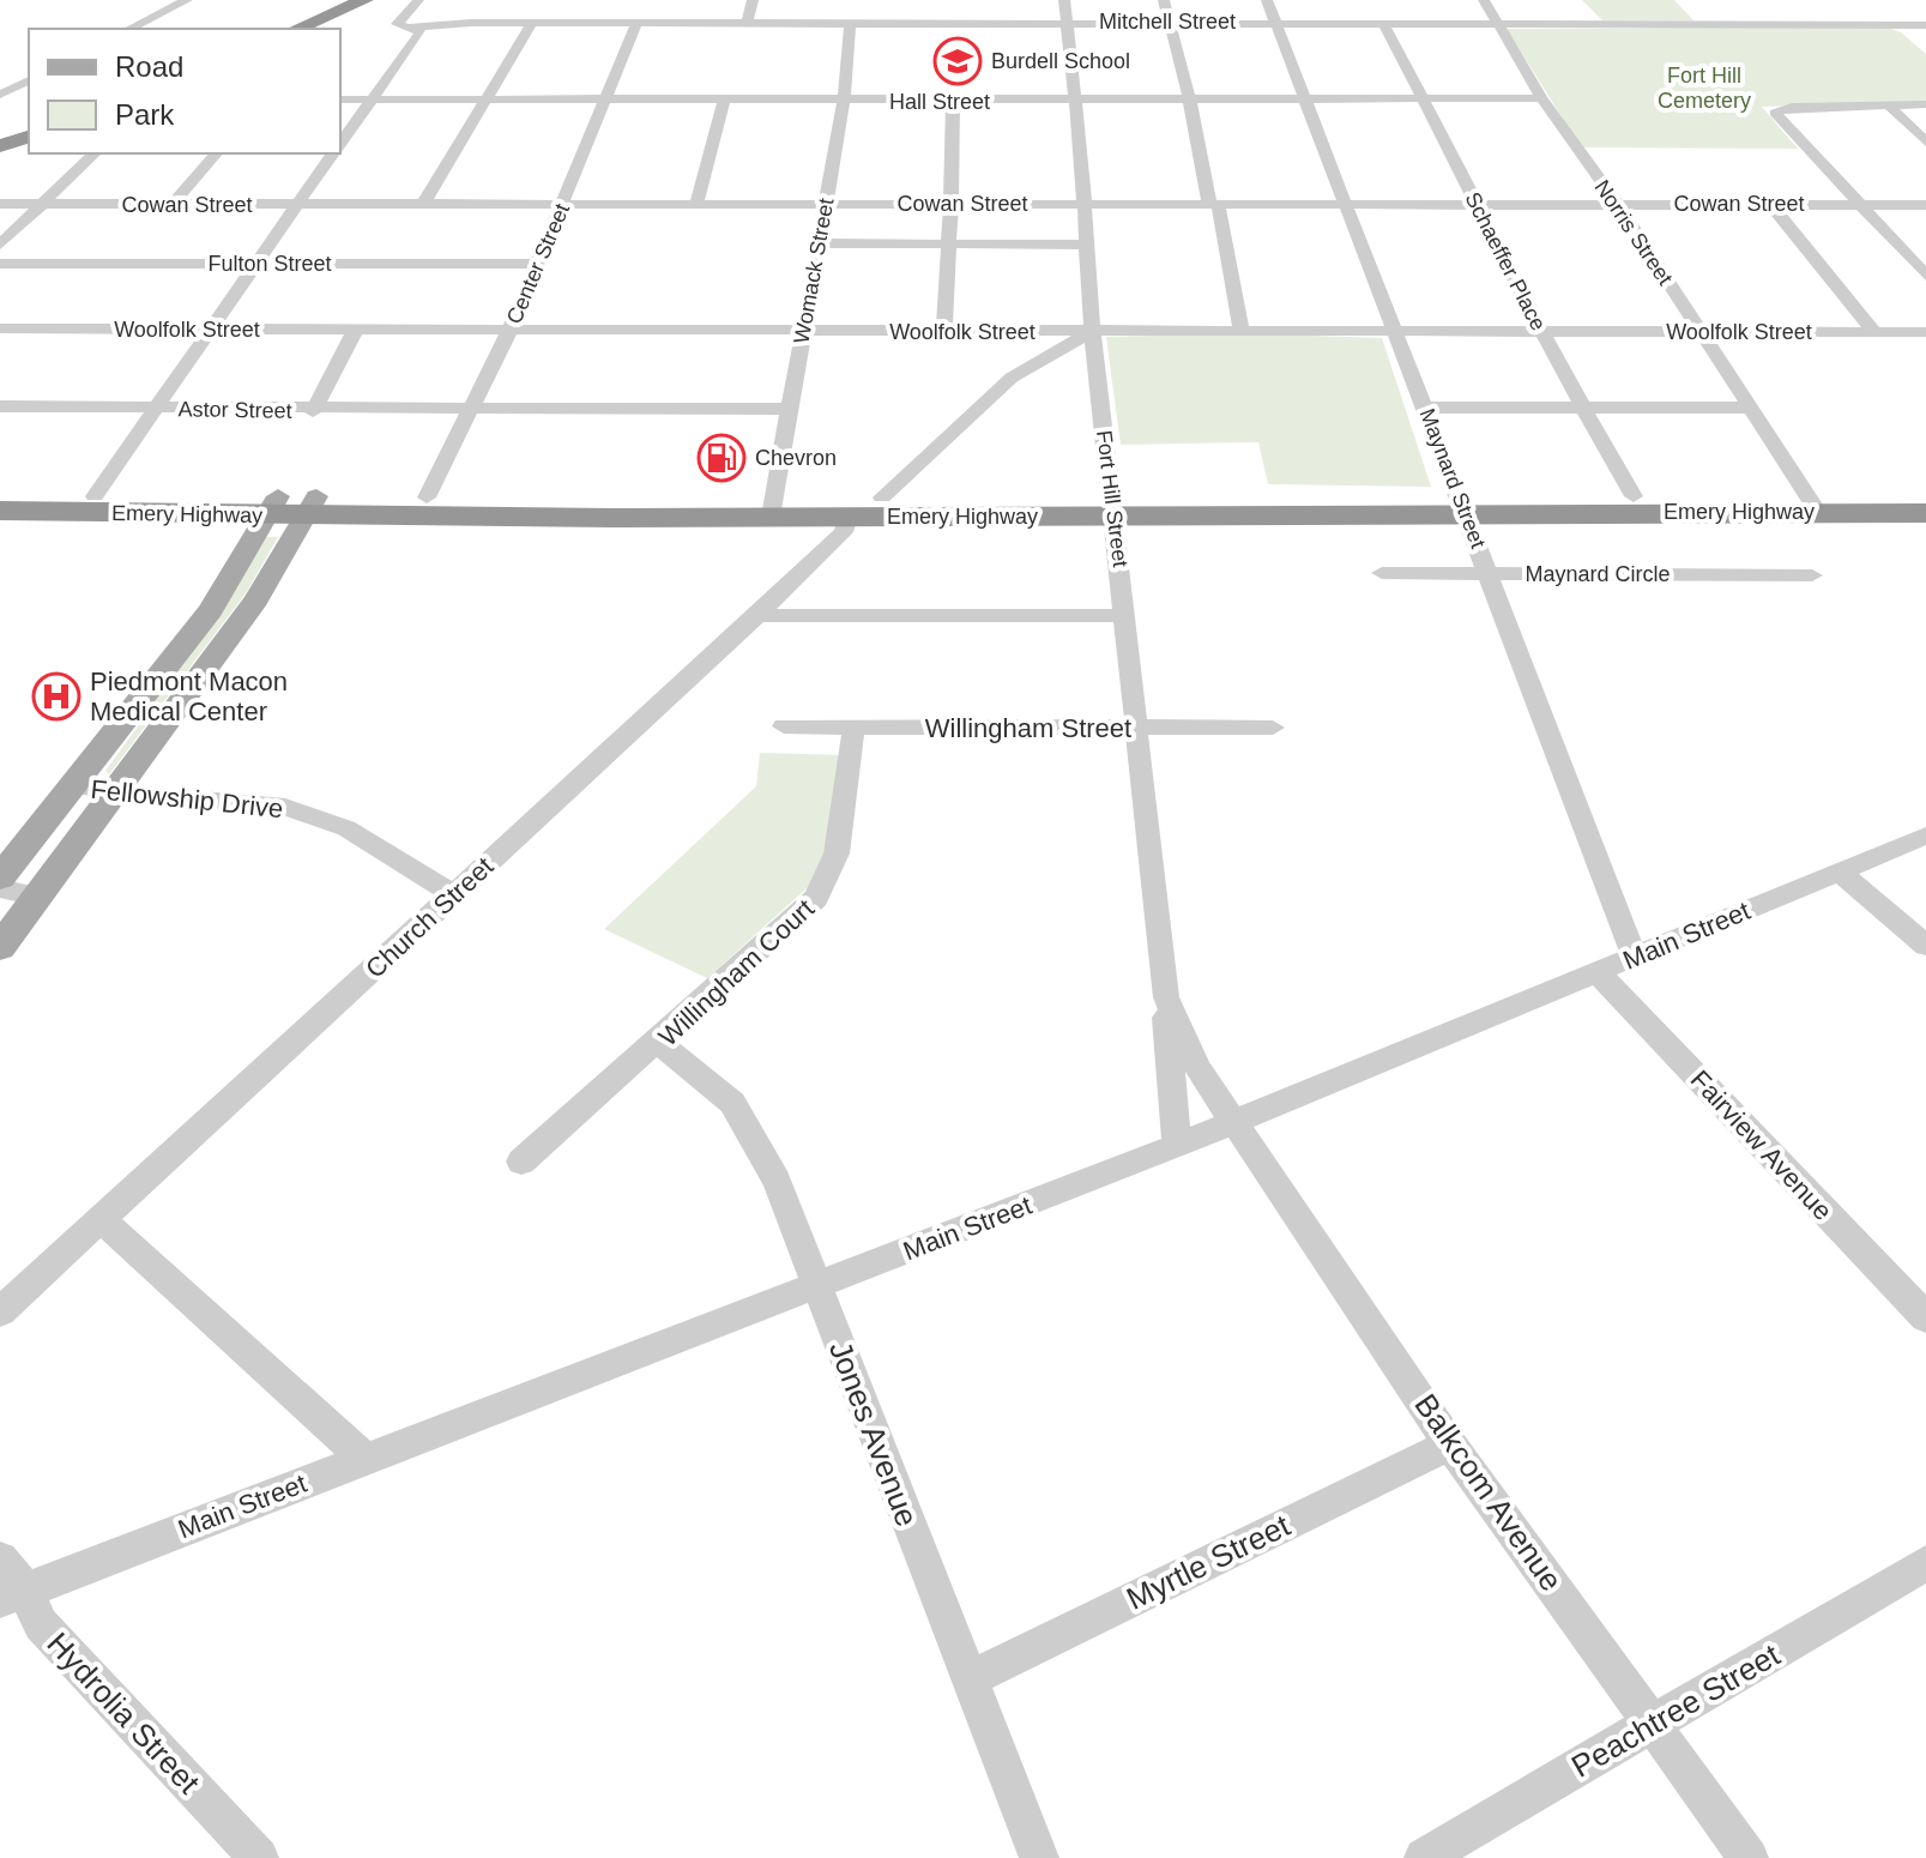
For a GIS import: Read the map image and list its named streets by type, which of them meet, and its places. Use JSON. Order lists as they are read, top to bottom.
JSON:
{
  "streets": {
    "highway": ["Emery Highway"],
    "street": [
      "Mitchell Street",
      "Hall Street",
      "Cowan Street",
      "Norris Street",
      "Schaeffer Place",
      "Fulton Street",
      "Center Street",
      "Womack Street",
      "Woolfolk Street",
      "Astor Street",
      "Maynard Street",
      "Fort Hill Street",
      "Maynard Circle",
      "Willingham Street",
      "Fellowship Drive",
      "Church Street",
      "Main Street",
      "Willingham Court",
      "Fairview Avenue",
      "Jones Avenue",
      "Balkcom Avenue",
      "Myrtle Street",
      "Peachtree Street",
      "Hydrolia Street"
    ]
  },
  "crossings": [
    ["Mitchell Street", "Norris Street"],
    ["Mitchell Street", "Schaeffer Place"],
    ["Mitchell Street", "Center Street"],
    ["Mitchell Street", "Womack Street"],
    ["Mitchell Street", "Maynard Street"],
    ["Mitchell Street", "Fort Hill Street"],
    ["Hall Street", "Norris Street"],
    ["Hall Street", "Schaeffer Place"],
    ["Hall Street", "Center Street"],
    ["Hall Street", "Womack Street"],
    ["Hall Street", "Maynard Street"],
    ["Hall Street", "Fort Hill Street"],
    ["Cowan Street", "Norris Street"],
    ["Cowan Street", "Schaeffer Place"],
    ["Cowan Street", "Center Street"],
    ["Cowan Street", "Womack Street"],
    ["Cowan Street", "Maynard Street"],
    ["Cowan Street", "Fort Hill Street"],
    ["Norris Street", "Woolfolk Street"],
    ["Norris Street", "Emery Highway"],
    ["Schaeffer Place", "Woolfolk Street"],
    ["Schaeffer Place", "Emery Highway"],
    ["Fulton Street", "Center Street"],
    ["Center Street", "Woolfolk Street"],
    ["Center Street", "Astor Street"],
    ["Center Street", "Emery Highway"],
    ["Womack Street", "Woolfolk Street"],
    ["Womack Street", "Astor Street"],
    ["Womack Street", "Emery Highway"],
    ["Woolfolk Street", "Maynard Street"],
    ["Woolfolk Street", "Fort Hill Street"],
    ["Maynard Street", "Emery Highway"],
    ["Maynard Street", "Maynard Circle"],
    ["Maynard Street", "Main Street"],
    ["Fort Hill Street", "Emery Highway"],
    ["Fort Hill Street", "Willingham Street"],
    ["Fort Hill Street", "Main Street"],
    ["Fort Hill Street", "Balkcom Avenue"],
    ["Emery Highway", "Church Street"],
    ["Willingham Street", "Willingham Court"],
    ["Fellowship Drive", "Church Street"],
    ["Main Street", "Fairview Avenue"],
    ["Main Street", "Jones Avenue"],
    ["Main Street", "Balkcom Avenue"],
    ["Main Street", "Hydrolia Street"],
    ["Willingham Court", "Jones Avenue"],
    ["Jones Avenue", "Myrtle Street"],
    ["Balkcom Avenue", "Myrtle Street"],
    ["Balkcom Avenue", "Peachtree Street"]
  ],
  "parks": ["Fort Hill Cemetery"],
  "places": {
    "school or university": ["Burdell School"],
    "fuel station": ["Chevron"],
    "hospital": ["Piedmont Macon Medical Center"]
  },
  "legend": ["Road", "Park"]
}
